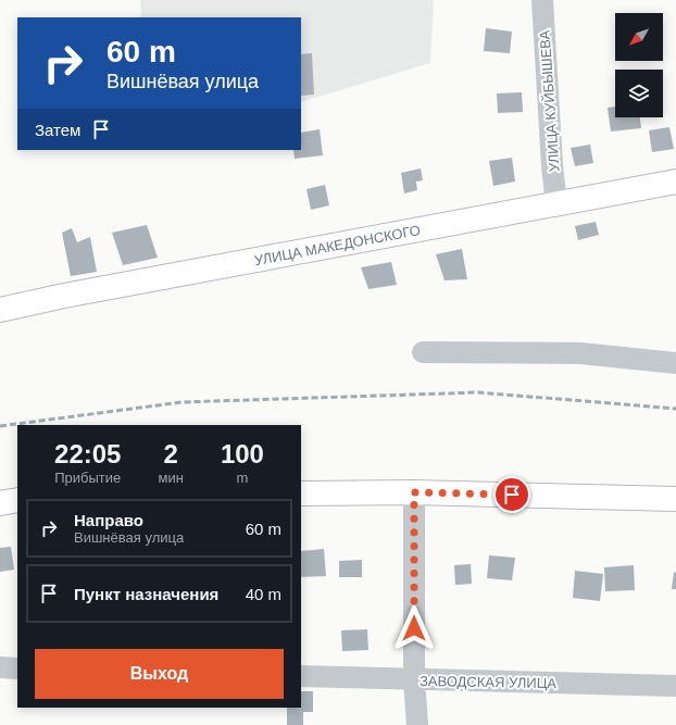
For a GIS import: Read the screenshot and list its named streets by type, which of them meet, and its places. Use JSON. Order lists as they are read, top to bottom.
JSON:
{
  "streets": {
    "main road": ["УЛИЦА МАКЕДОНСКОГО"],
    "street": ["УЛИЦА КУЙБЫШЕВА", "ЗАВОДСКАЯ УЛИЦА"]
  },
  "crossings": [
    ["УЛИЦА КУЙБЫШЕВА", "УЛИЦА МАКЕДОНСКОГО"]
  ],
  "north": "bottom left",
  "page": {
    "turn": ["60 m", "Вишнёвая улица"],
    "then": "Затем",
    "eta": [
      "22:05",
      "Прибытие",
      "2",
      "мин",
      "100",
      "m"
    ],
    "list": [
      {
        "name": "Направо",
        "note": "Вишнёвая улица",
        "value": "60 m"
      },
      {
        "name": "Пункт назначения",
        "value": "40 m"
      }
    ],
    "buttons": "Выход"
  }
}
